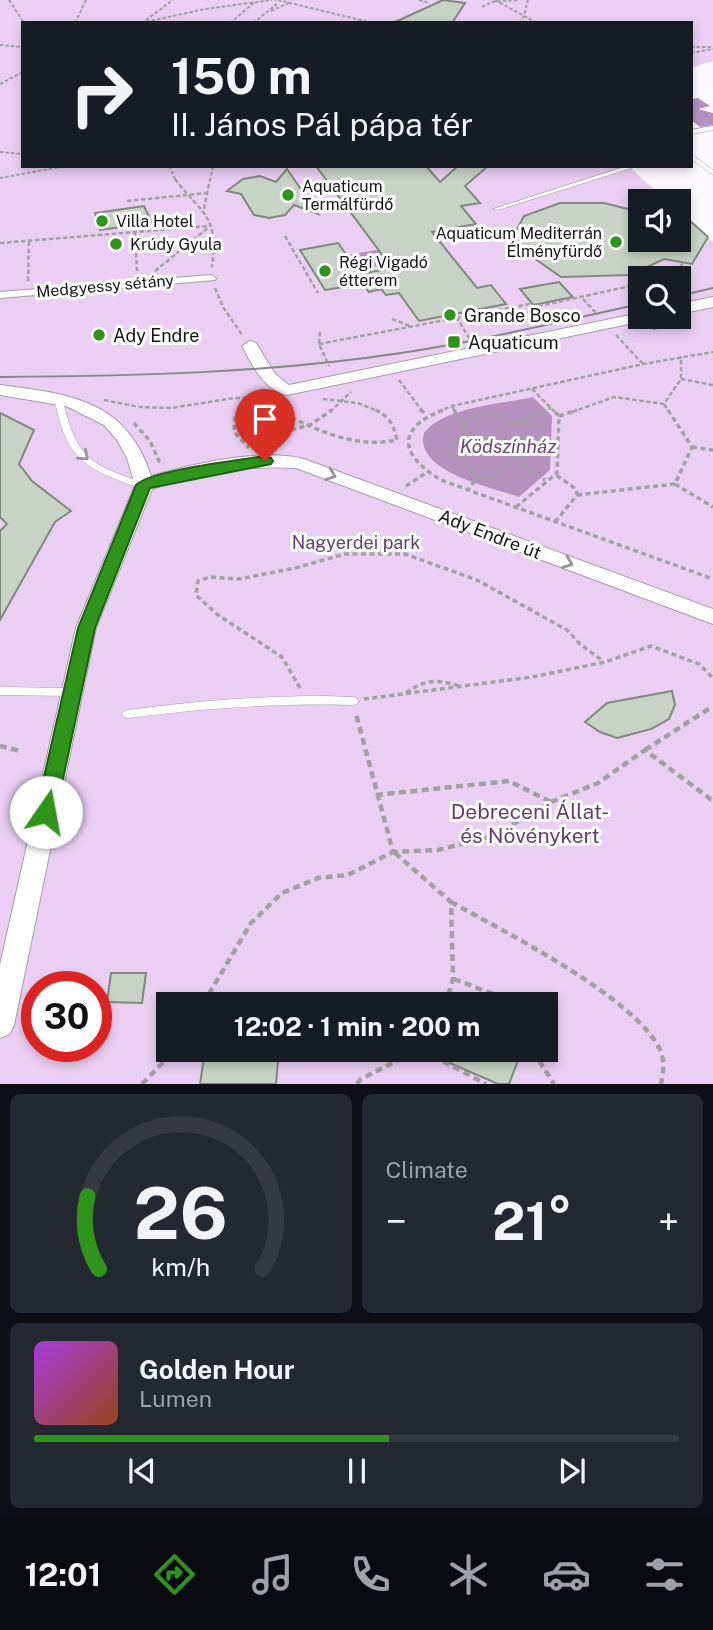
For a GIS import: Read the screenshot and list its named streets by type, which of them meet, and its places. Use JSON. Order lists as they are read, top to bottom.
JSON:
{
  "streets": {
    "street": ["Medgyessy sétány", "Ady Endre út"]
  },
  "water": ["Ködszínház"],
  "parks": ["Nagyerdei park", "Debreceni Állat- és Növénykert"],
  "places": {
    "other": [
      "Aquaticum Termálfürdő",
      "Villa Hotel",
      "Aquaticum Mediterrán Élményfürdő",
      "Krúdy Gyula",
      "Régi Vigadó étterem",
      "Grande Bosco",
      "Ady Endre"
    ],
    "transit": ["Aquaticum"]
  },
  "page": {
    "turn": ["150 m", "II. János Pál pápa tér"],
    "limit": "30",
    "trip": "12:02 · 1 min · 200 m",
    "tile": "Climate",
    "heat": ["−", "21°", "+"],
    "song": ["Golden Hour", "Lumen"],
    "tabs": "12:01",
    "gauge": ["26", "km/h"]
  }
}
